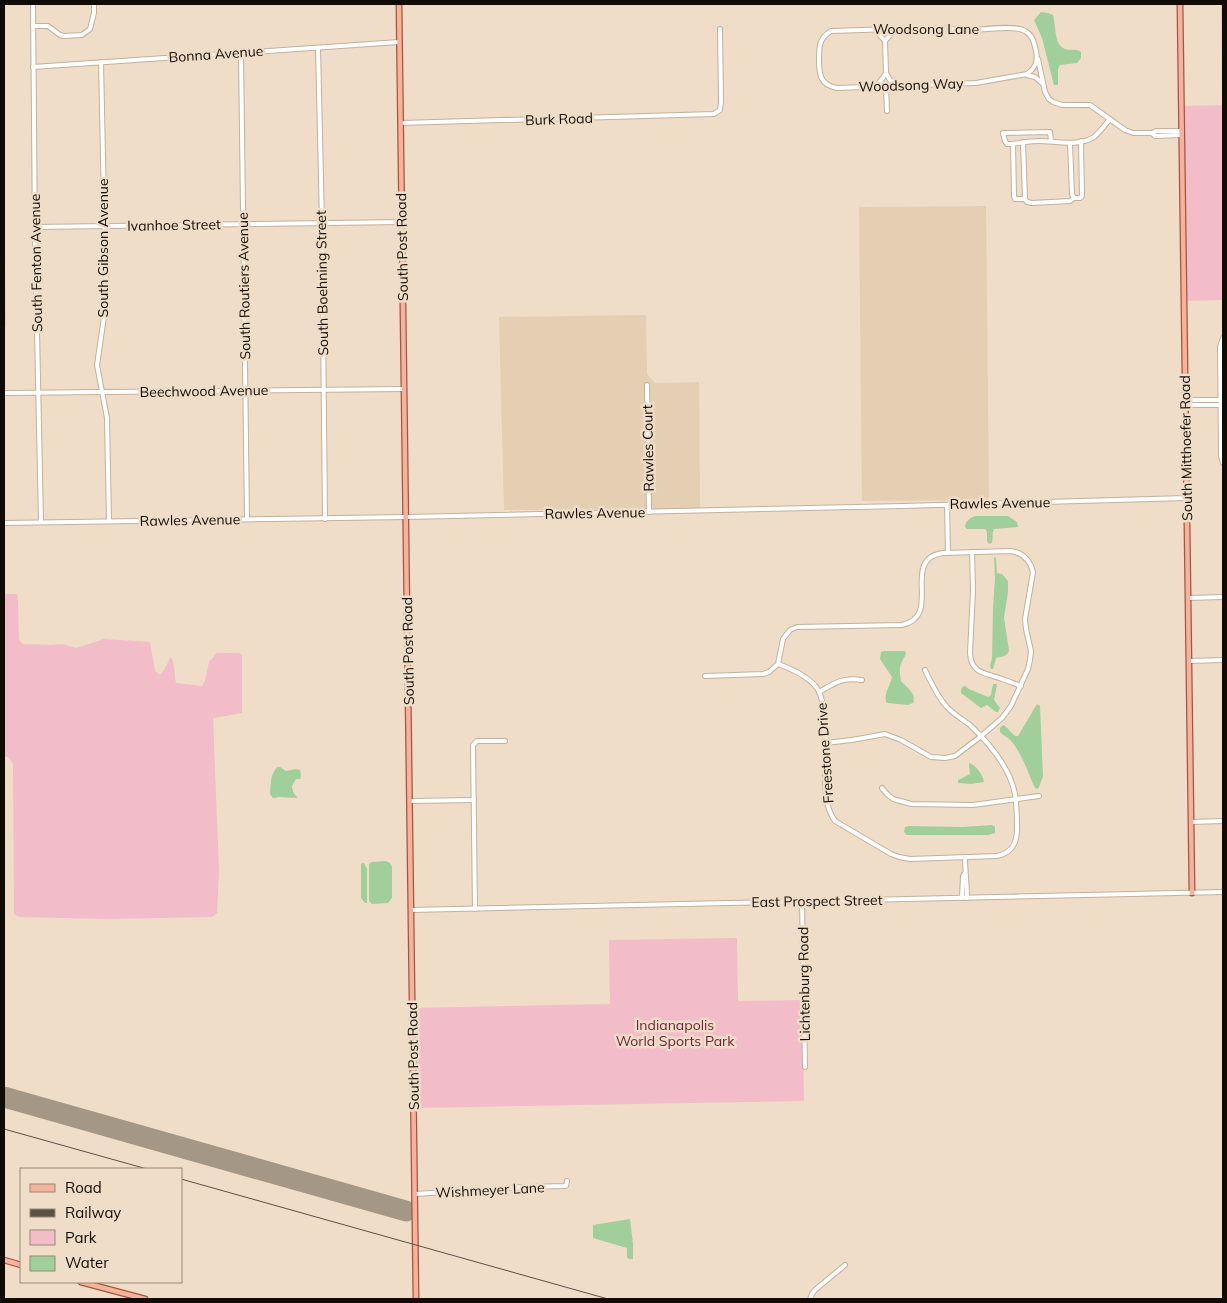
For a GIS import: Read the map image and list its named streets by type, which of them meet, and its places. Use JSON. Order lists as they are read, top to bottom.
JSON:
{
  "streets": {
    "main road": ["South Post Road", "South Mitthoefer Road"],
    "street": [
      "Woodsong Lane",
      "Bonna Avenue",
      "Woodsong Way",
      "Burk Road",
      "Ivanhoe Street",
      "South Gibson Avenue",
      "South Fenton Avenue",
      "South Boehning Street",
      "South Routiers Avenue",
      "Beechwood Avenue",
      "Rawles Court",
      "Rawles Avenue",
      "Freestone Drive",
      "East Prospect Street",
      "Lichtenburg Road",
      "Wishmeyer Lane"
    ]
  },
  "crossings": [
    ["Woodsong Lane", "Woodsong Way"],
    ["Bonna Avenue", "South Post Road"],
    ["Bonna Avenue", "South Gibson Avenue"],
    ["Bonna Avenue", "South Fenton Avenue"],
    ["Bonna Avenue", "South Boehning Street"],
    ["Bonna Avenue", "South Routiers Avenue"],
    ["Burk Road", "South Post Road"],
    ["Ivanhoe Street", "South Post Road"],
    ["Ivanhoe Street", "South Gibson Avenue"],
    ["Ivanhoe Street", "South Fenton Avenue"],
    ["Ivanhoe Street", "South Boehning Street"],
    ["Ivanhoe Street", "South Routiers Avenue"],
    ["South Post Road", "Beechwood Avenue"],
    ["South Post Road", "Rawles Avenue"],
    ["South Post Road", "East Prospect Street"],
    ["South Post Road", "Wishmeyer Lane"],
    ["South Gibson Avenue", "Beechwood Avenue"],
    ["South Gibson Avenue", "Rawles Avenue"],
    ["South Fenton Avenue", "Beechwood Avenue"],
    ["South Fenton Avenue", "Rawles Avenue"],
    ["South Boehning Street", "Beechwood Avenue"],
    ["South Boehning Street", "Rawles Avenue"],
    ["South Routiers Avenue", "Beechwood Avenue"],
    ["South Routiers Avenue", "Rawles Avenue"],
    ["Rawles Court", "Rawles Avenue"],
    ["South Mitthoefer Road", "Rawles Avenue"],
    ["South Mitthoefer Road", "East Prospect Street"],
    ["East Prospect Street", "Lichtenburg Road"]
  ],
  "parks": ["Indianapolis World Sports Park"],
  "legend": [
    "Road",
    "Railway",
    "Park",
    "Water"
  ]
}
